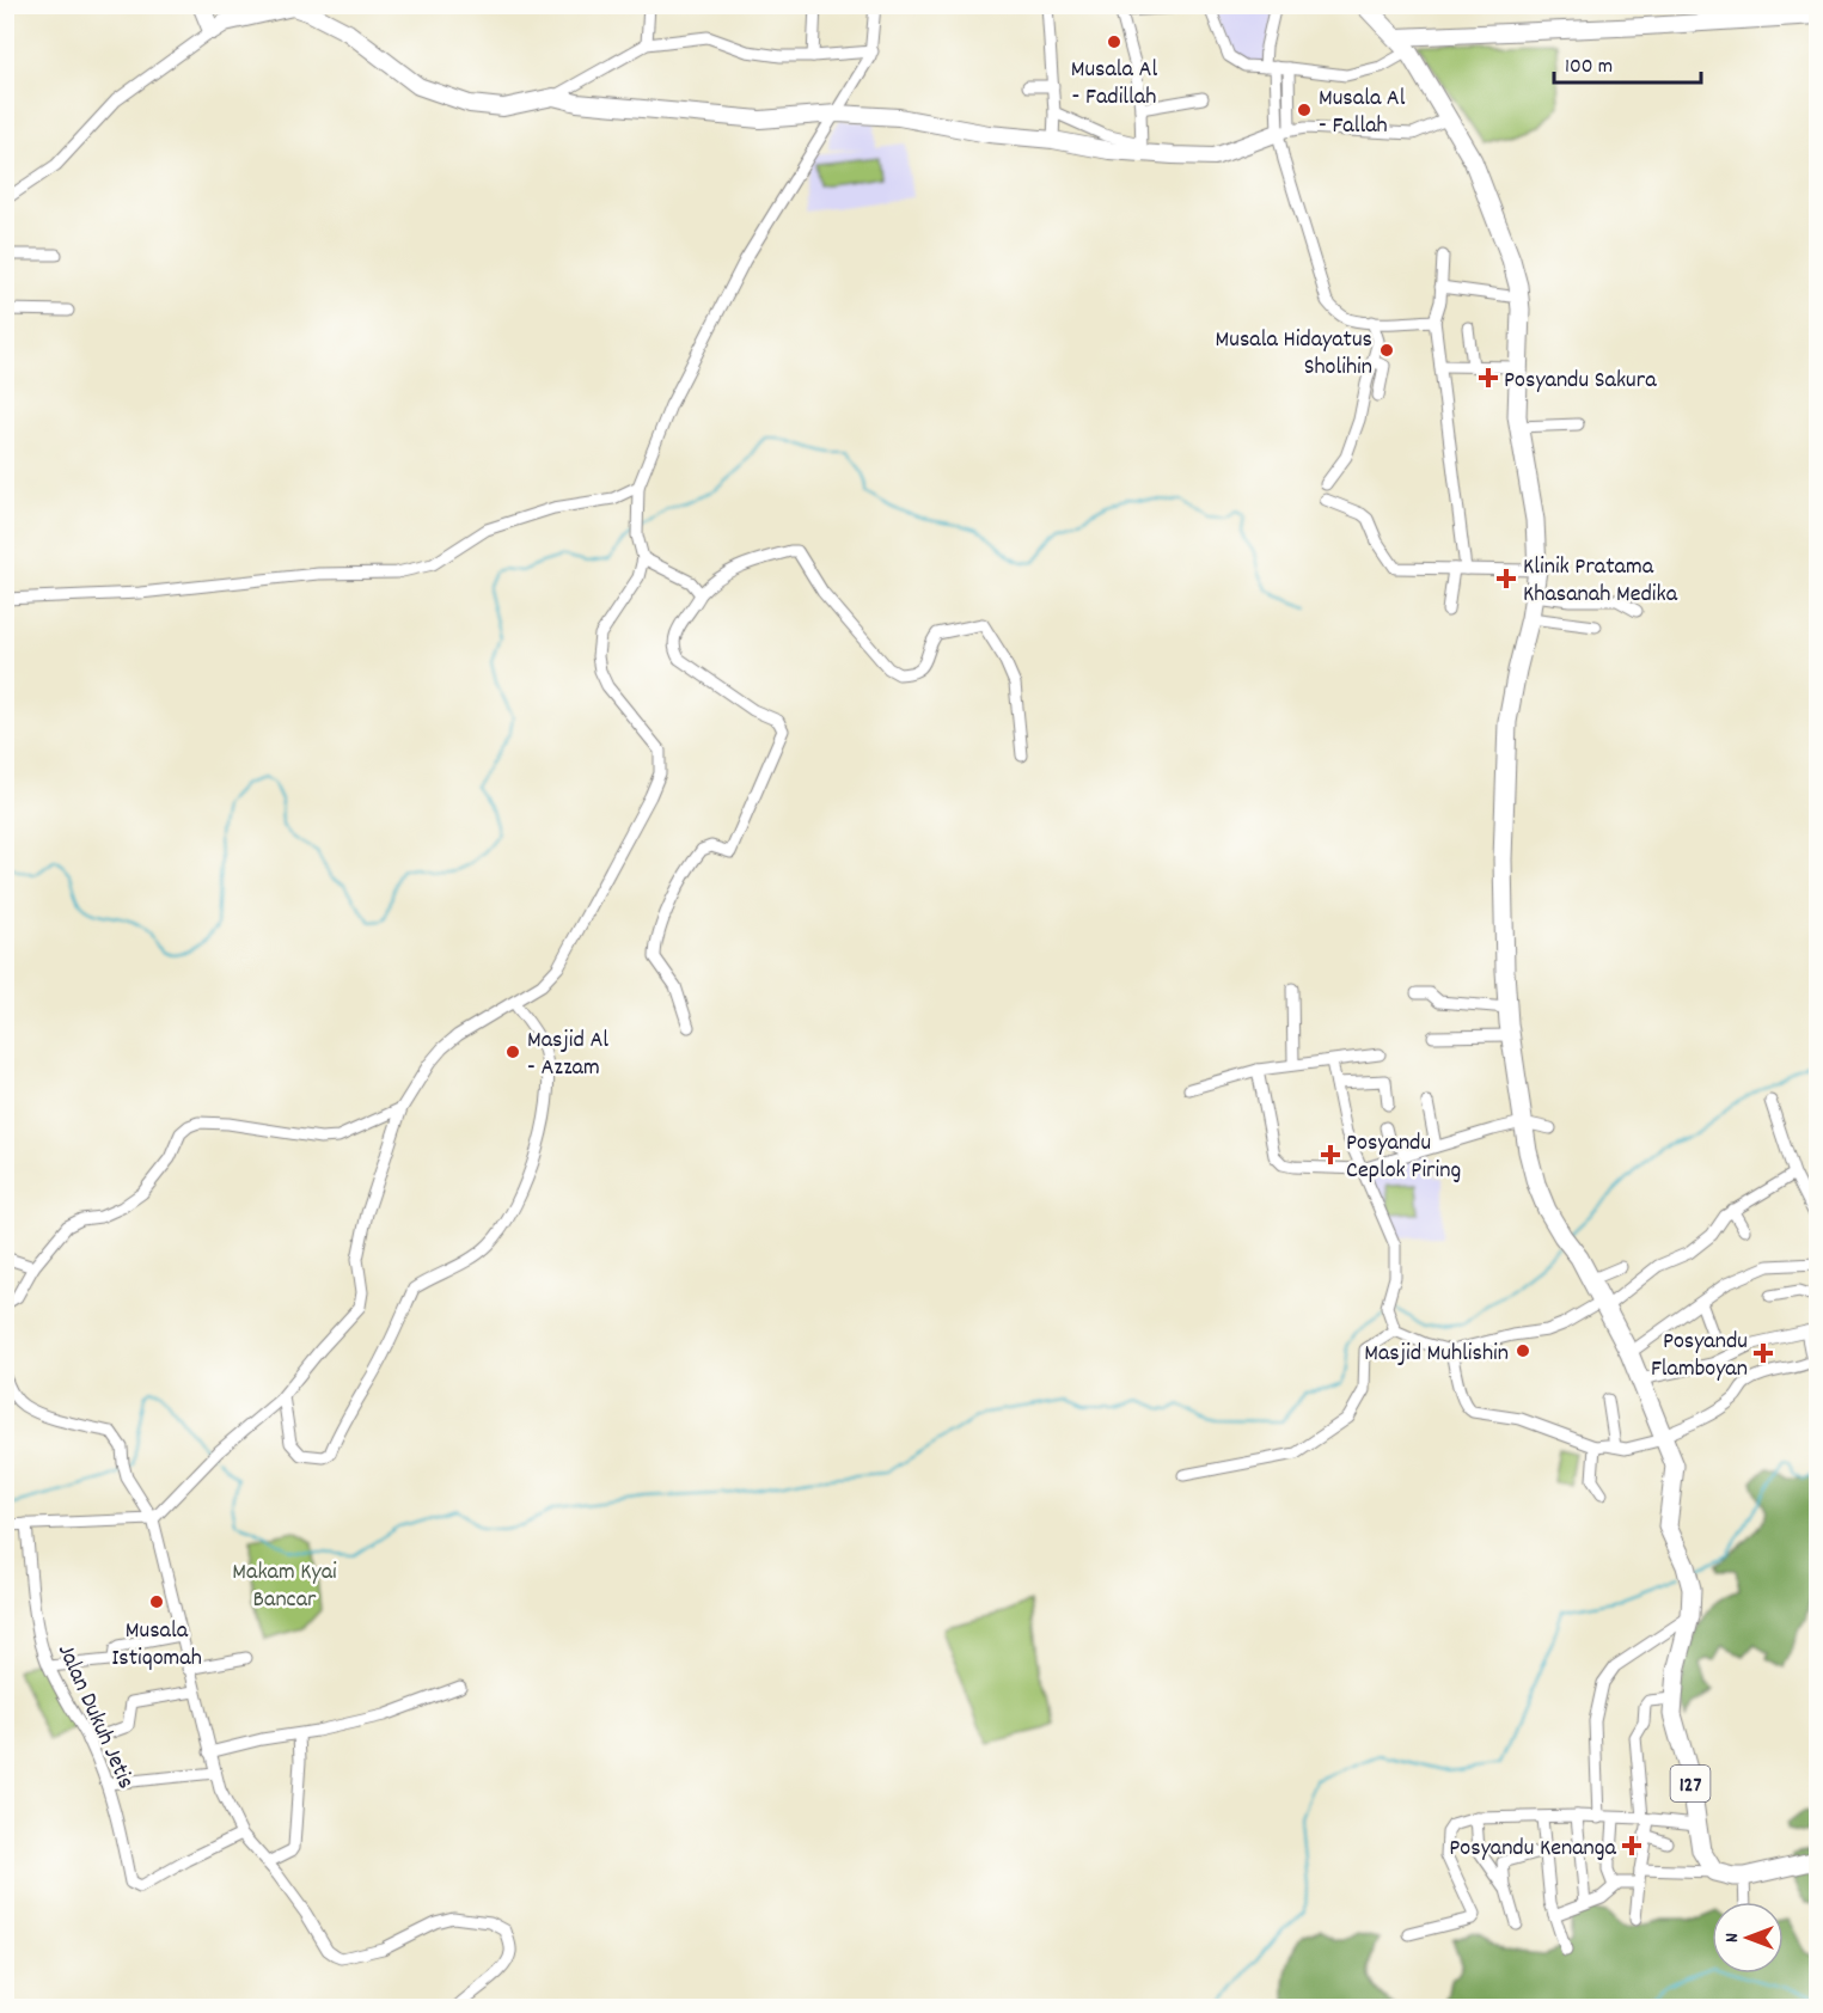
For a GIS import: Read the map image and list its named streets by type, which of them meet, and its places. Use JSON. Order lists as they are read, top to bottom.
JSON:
{
  "streets": {
    "main road": ["127"],
    "street": ["Jalan Dukuh Jetis"]
  },
  "parks": ["Makam Kyai Bancar"],
  "places": {
    "other": [
      "Musala Al - Fadillah",
      "Musala Al - Fallah",
      "Musala Hidayatus Sholihin",
      "Masjid Al - Azzam",
      "Masjid Muhlishin",
      "Musala Istiqomah"
    ],
    "health": [
      "Posyandu Sakura",
      "Klinik Pratama Khasanah Medika",
      "Posyandu Ceplok Piring",
      "Posyandu Flamboyan",
      "Posyandu Kenanga"
    ]
  },
  "scale_bar": "100 m",
  "north": "left"
}
